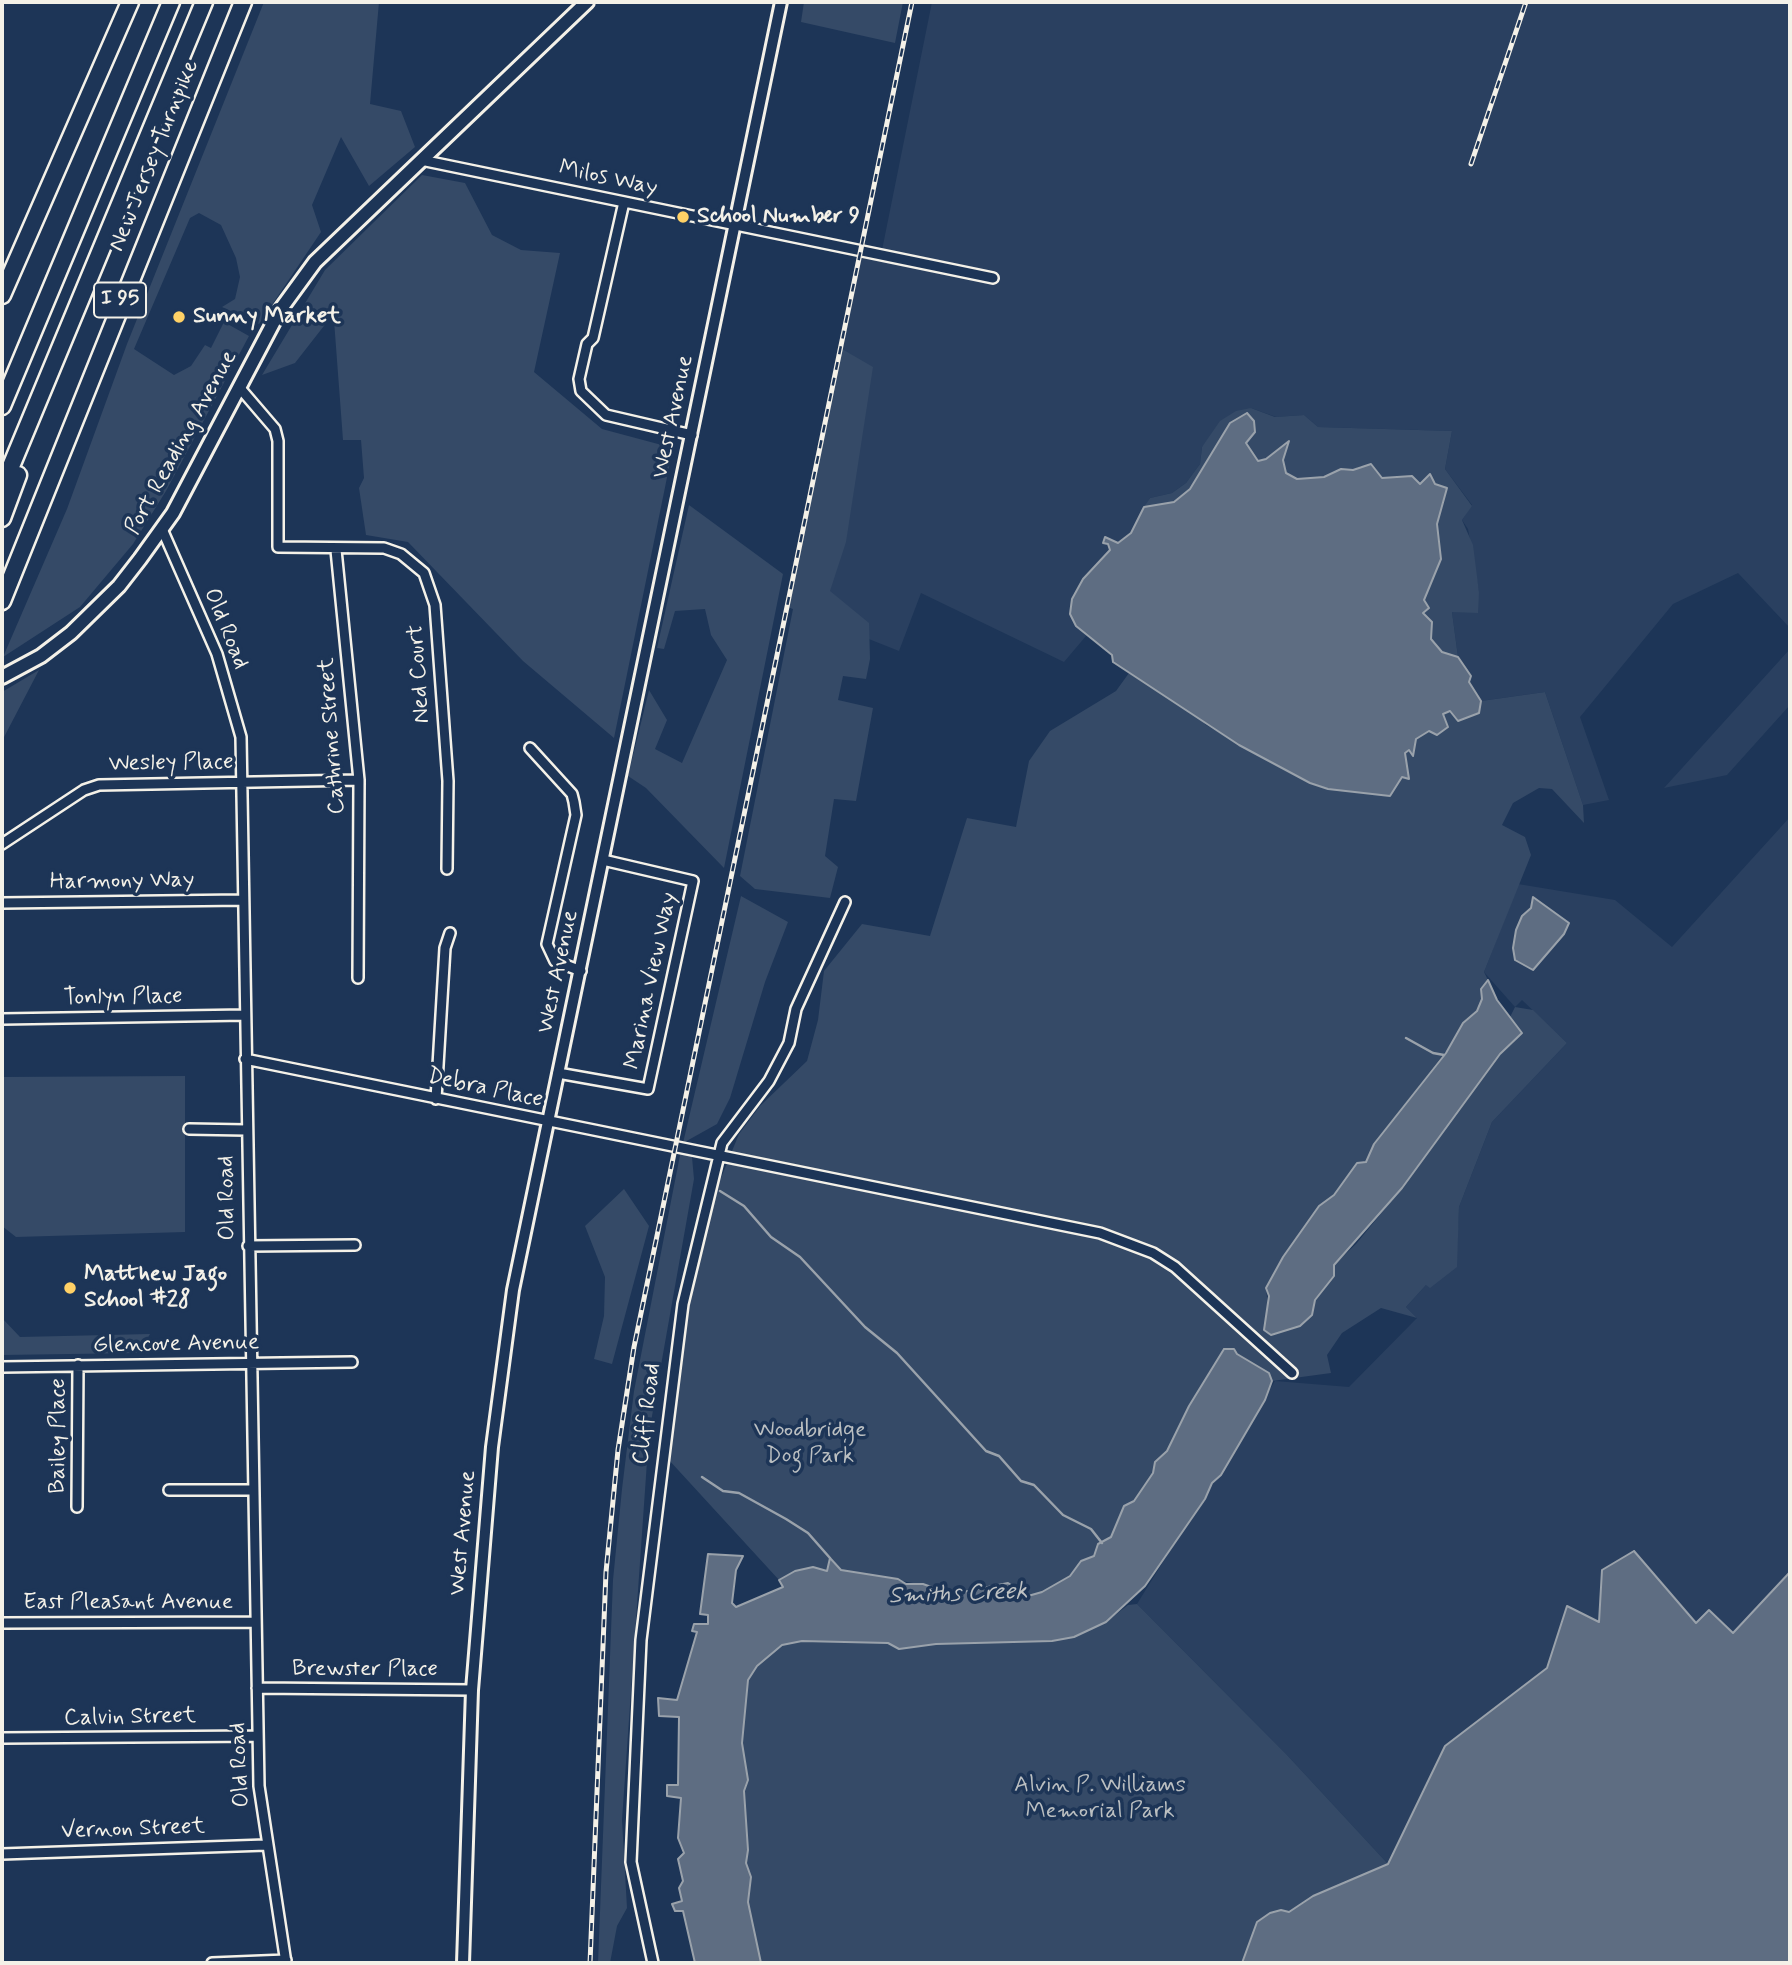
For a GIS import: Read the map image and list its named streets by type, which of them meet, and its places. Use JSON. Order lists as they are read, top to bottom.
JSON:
{
  "streets": {
    "highway": ["New Jersey Turnpike", "I 95"],
    "main road": ["Port Reading Avenue"],
    "street": [
      "Milos Way",
      "West Avenue",
      "Old Road",
      "Ned Court",
      "Cathrine Street",
      "Wesley Place",
      "Harmony Way",
      "Marina View Way",
      "Tonlyn Place",
      "Debra Place",
      "Glencove Avenue",
      "Cliff Road",
      "Bailey Place",
      "East Pleasant Avenue",
      "Brewster Place",
      "Calvin Street",
      "Vernon Street"
    ]
  },
  "crossings": [
    ["Milos Way", "West Avenue"],
    ["Milos Way", "Port Reading Avenue"],
    ["West Avenue", "Marina View Way"],
    ["West Avenue", "Debra Place"],
    ["West Avenue", "Brewster Place"],
    ["Port Reading Avenue", "Old Road"],
    ["Old Road", "Wesley Place"],
    ["Old Road", "Harmony Way"],
    ["Old Road", "Tonlyn Place"],
    ["Old Road", "Debra Place"],
    ["Old Road", "Glencove Avenue"],
    ["Old Road", "East Pleasant Avenue"],
    ["Old Road", "Brewster Place"],
    ["Old Road", "Calvin Street"],
    ["Old Road", "Vernon Street"],
    ["Ned Court", "Cathrine Street"],
    ["Cathrine Street", "Wesley Place"],
    ["Debra Place", "Cliff Road"],
    ["Glencove Avenue", "Bailey Place"]
  ],
  "water": ["Smiths Creek"],
  "parks": ["Woodbridge Dog Park", "Alvin P. Williams Memorial Park"],
  "places": ["School Number 9", "Sunny Market", "Matthew Jago School #28"]
}
